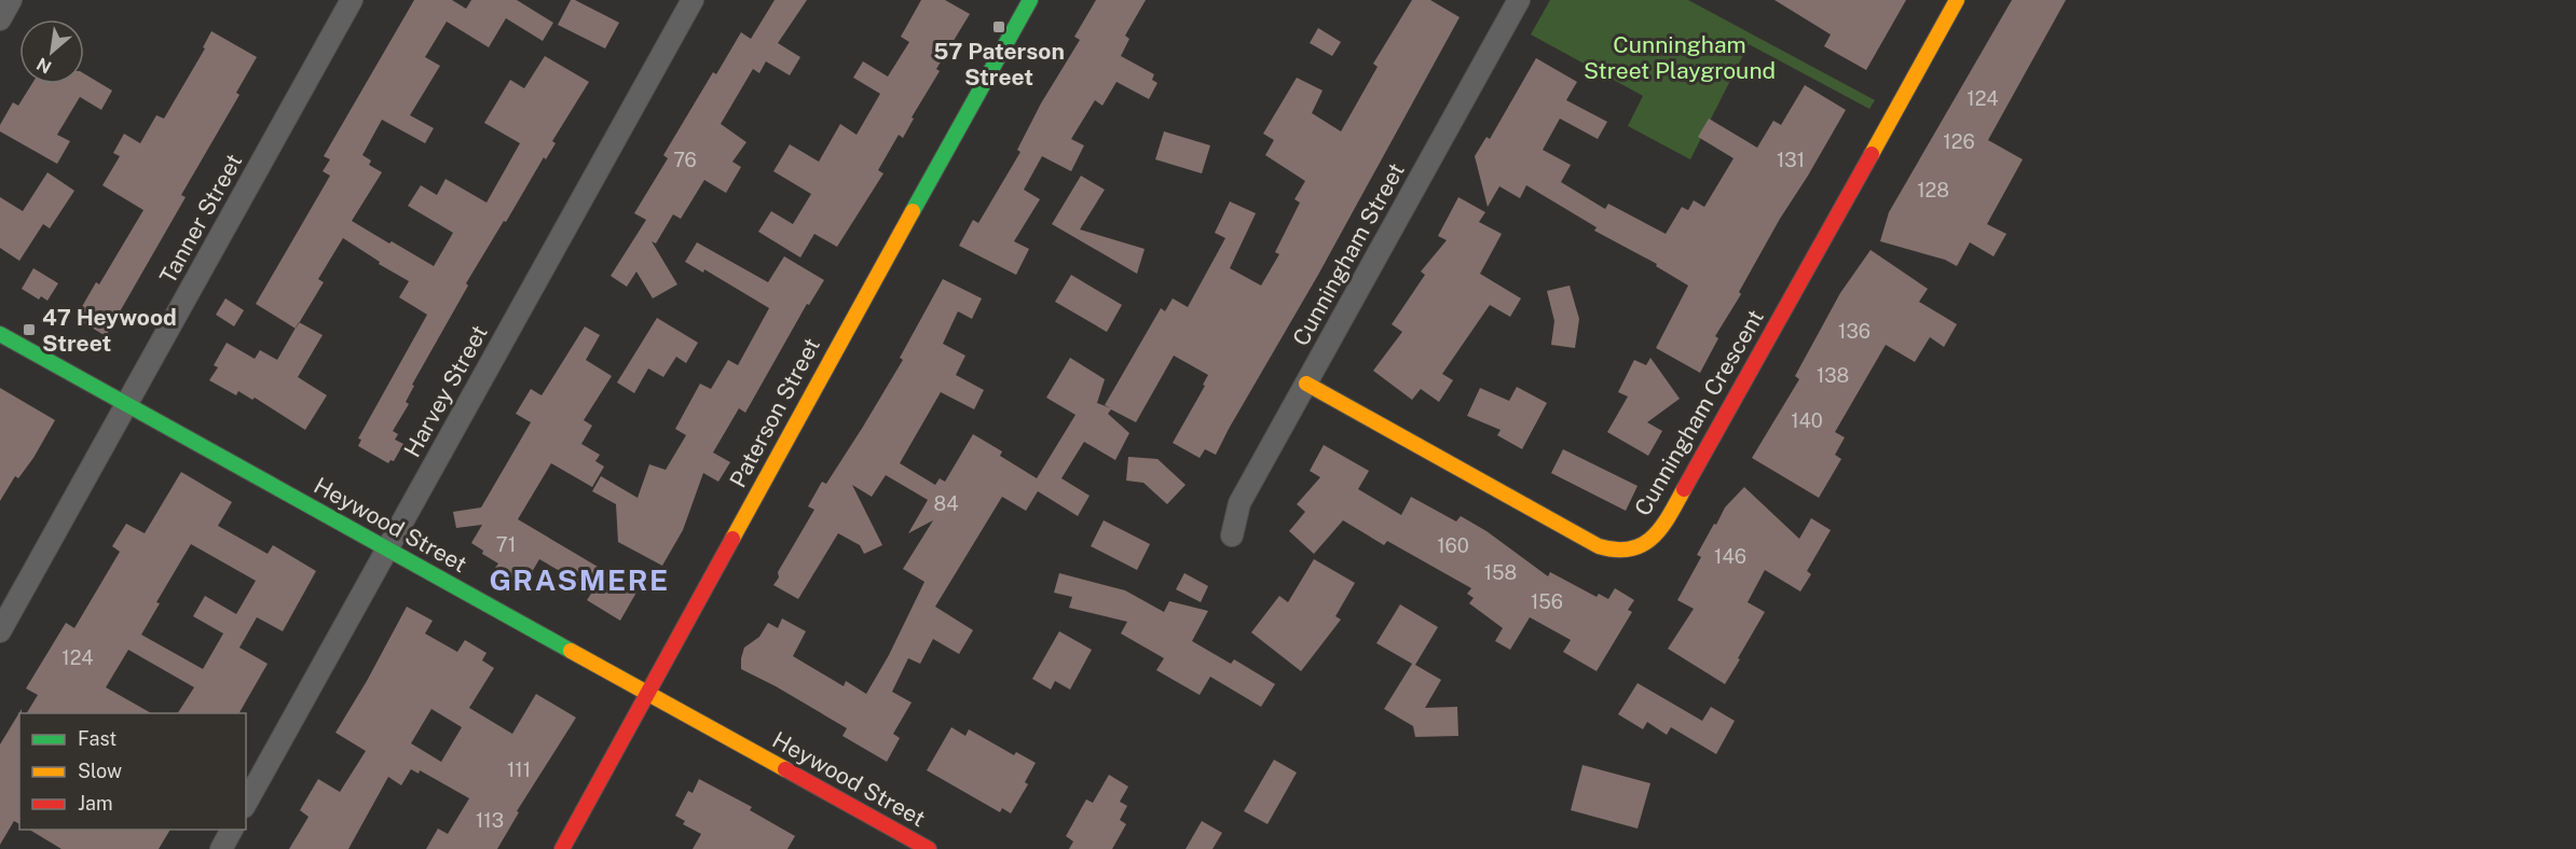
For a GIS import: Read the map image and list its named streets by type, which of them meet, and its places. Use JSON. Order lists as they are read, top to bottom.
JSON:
{
  "streets": {
    "street": [
      "Tanner Street",
      "Cunningham Street",
      "Harvey Street",
      "Paterson Street",
      "Cunningham Crescent",
      "Heywood Street"
    ]
  },
  "crossings": [
    ["Tanner Street", "Heywood Street"],
    ["Cunningham Street", "Cunningham Crescent"],
    ["Harvey Street", "Heywood Street"],
    ["Paterson Street", "Heywood Street"]
  ],
  "districts": ["GRASMERE"],
  "parks": ["Cunningham Street Playground"],
  "places": {
    "transit": ["57 Paterson Street", "47 Heywood Street"]
  },
  "house_numbers": [
    "124",
    "126",
    "76",
    "131",
    "128",
    "136",
    "138",
    "140",
    "84",
    "71",
    "160",
    "146",
    "158",
    "156",
    "124",
    "111",
    "113"
  ],
  "legend": ["Fast", "Slow", "Jam"],
  "north": "bottom left"
}
